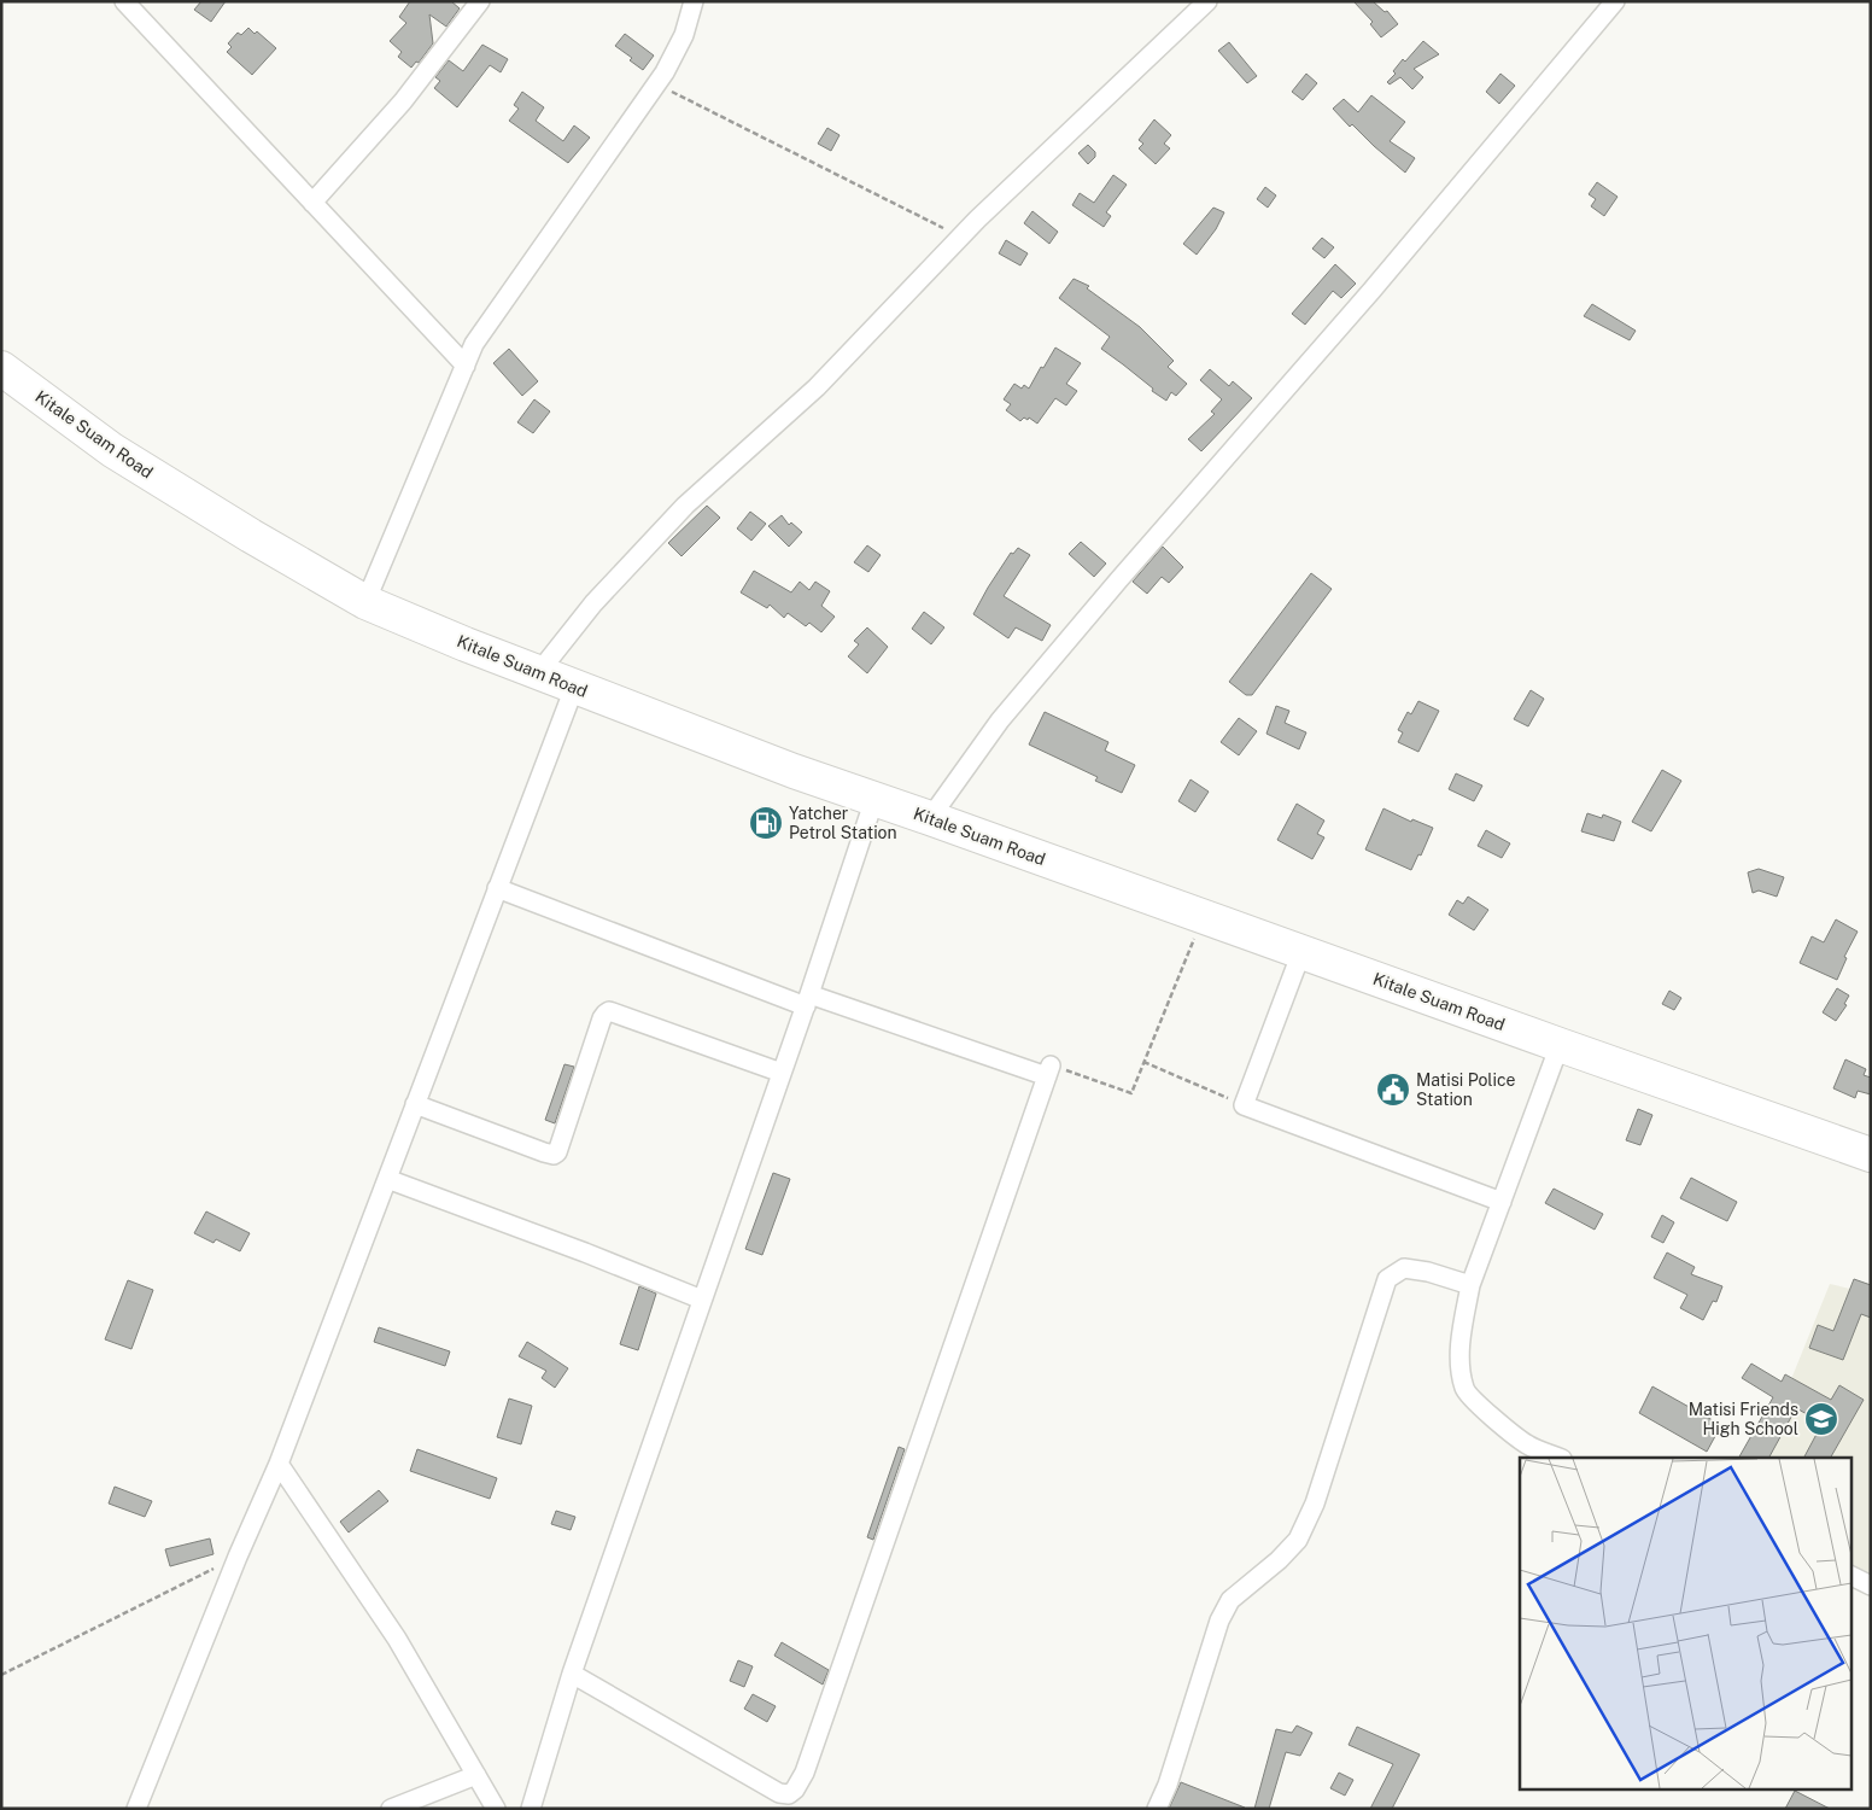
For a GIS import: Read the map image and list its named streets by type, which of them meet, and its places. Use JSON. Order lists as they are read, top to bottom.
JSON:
{
  "streets": {
    "highway": ["Kitale Suam Road"]
  },
  "places": {
    "fuel station": ["Yatcher Petrol Station"],
    "public building": ["Matisi Police Station"],
    "school or university": ["Matisi Friends High School"]
  }
}
